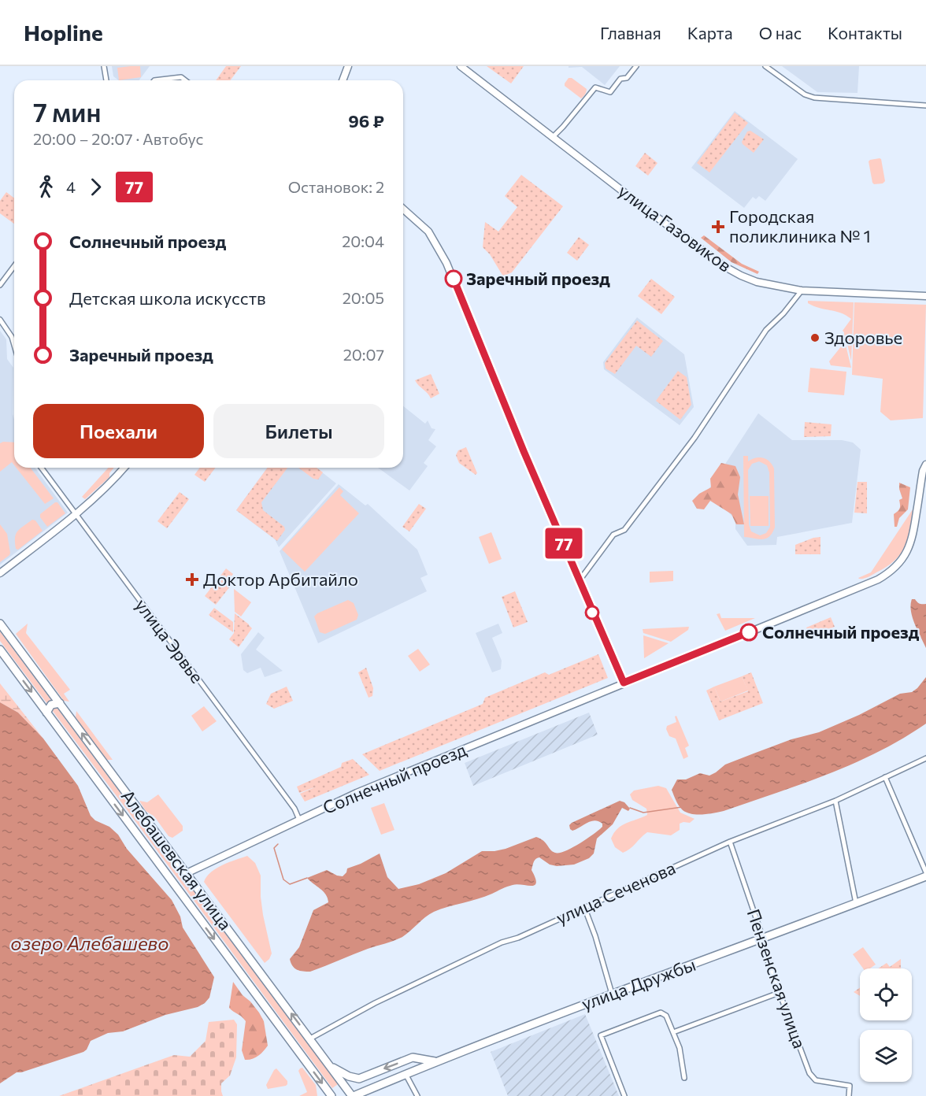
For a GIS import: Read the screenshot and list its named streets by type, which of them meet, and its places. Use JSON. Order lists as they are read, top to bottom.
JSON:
{
  "streets": {
    "main road": ["Алебашевская улица", "улица Дружбы"],
    "street": [
      "улица Газовиков",
      "улица Эрвье",
      "Солнечный проезд",
      "улица Сеченова",
      "Пензенская улица"
    ]
  },
  "crossings": [
    ["улица Эрвье", "Солнечный проезд"],
    ["Солнечный проезд", "Алебашевская улица"],
    ["Алебашевская улица", "улица Сеченова"],
    ["Алебашевская улица", "улица Дружбы"],
    ["улица Сеченова", "Пензенская улица"],
    ["Пензенская улица", "улица Дружбы"]
  ],
  "water": ["озеро Алебашево"],
  "places": {
    "health": ["Городская поликлиника № 1", "Доктор Арбитайло"],
    "other": ["Заречный проезд", "Здоровье", "Солнечный проезд"]
  },
  "lines": ["bus line 77"],
  "page": {
    "header": "Hopline",
    "nav": [
      "Главная",
      "Карта",
      "О нас",
      "Контакты"
    ],
    "on_map": "77",
    "heading": ["7 мин", "20:00 – 20:07 · Автобус", "96 ₽"],
    "legs": ["4", "77", "Остановок: 2"],
    "list": [
      {
        "name": "Солнечный проезд",
        "value": "20:04"
      },
      {
        "name": "Детская школа искусств",
        "value": "20:05"
      },
      {
        "name": "Заречный проезд",
        "value": "20:07"
      }
    ],
    "buttons": ["Поехали", "Билеты"]
  }
}
